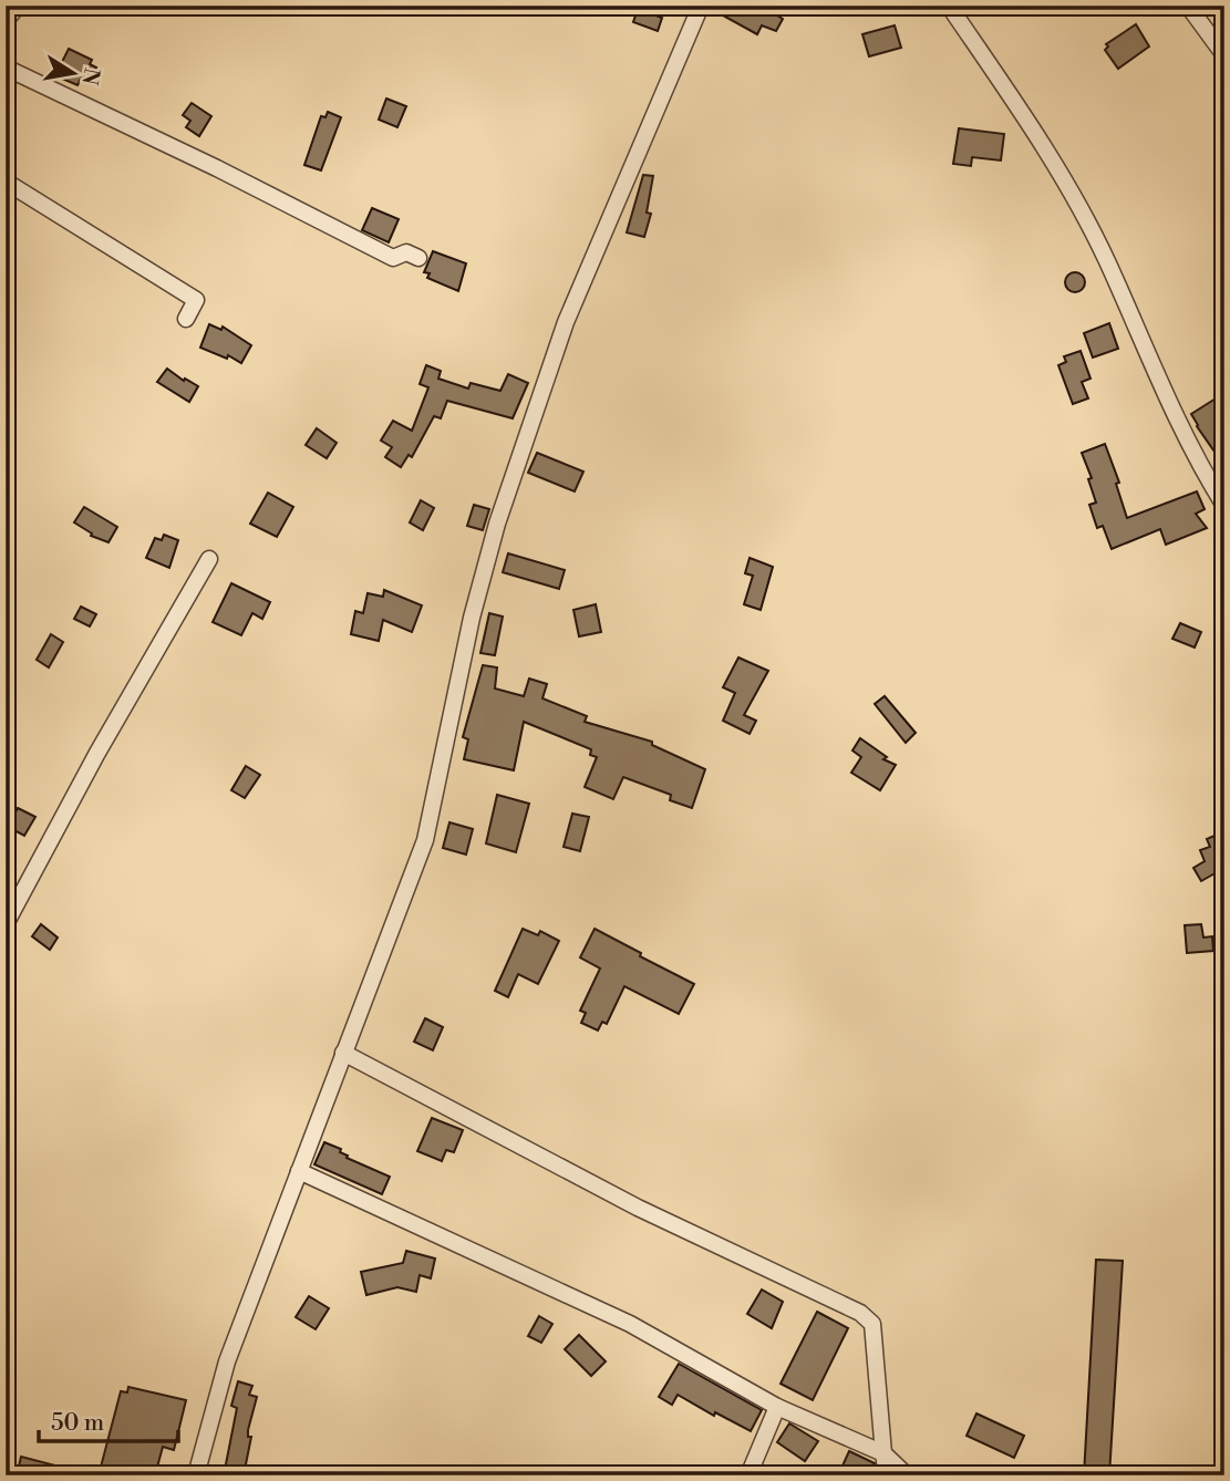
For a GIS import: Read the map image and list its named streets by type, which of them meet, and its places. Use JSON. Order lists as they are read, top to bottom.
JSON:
{
  "scale_bar": "50 m",
  "north": "right"
}
